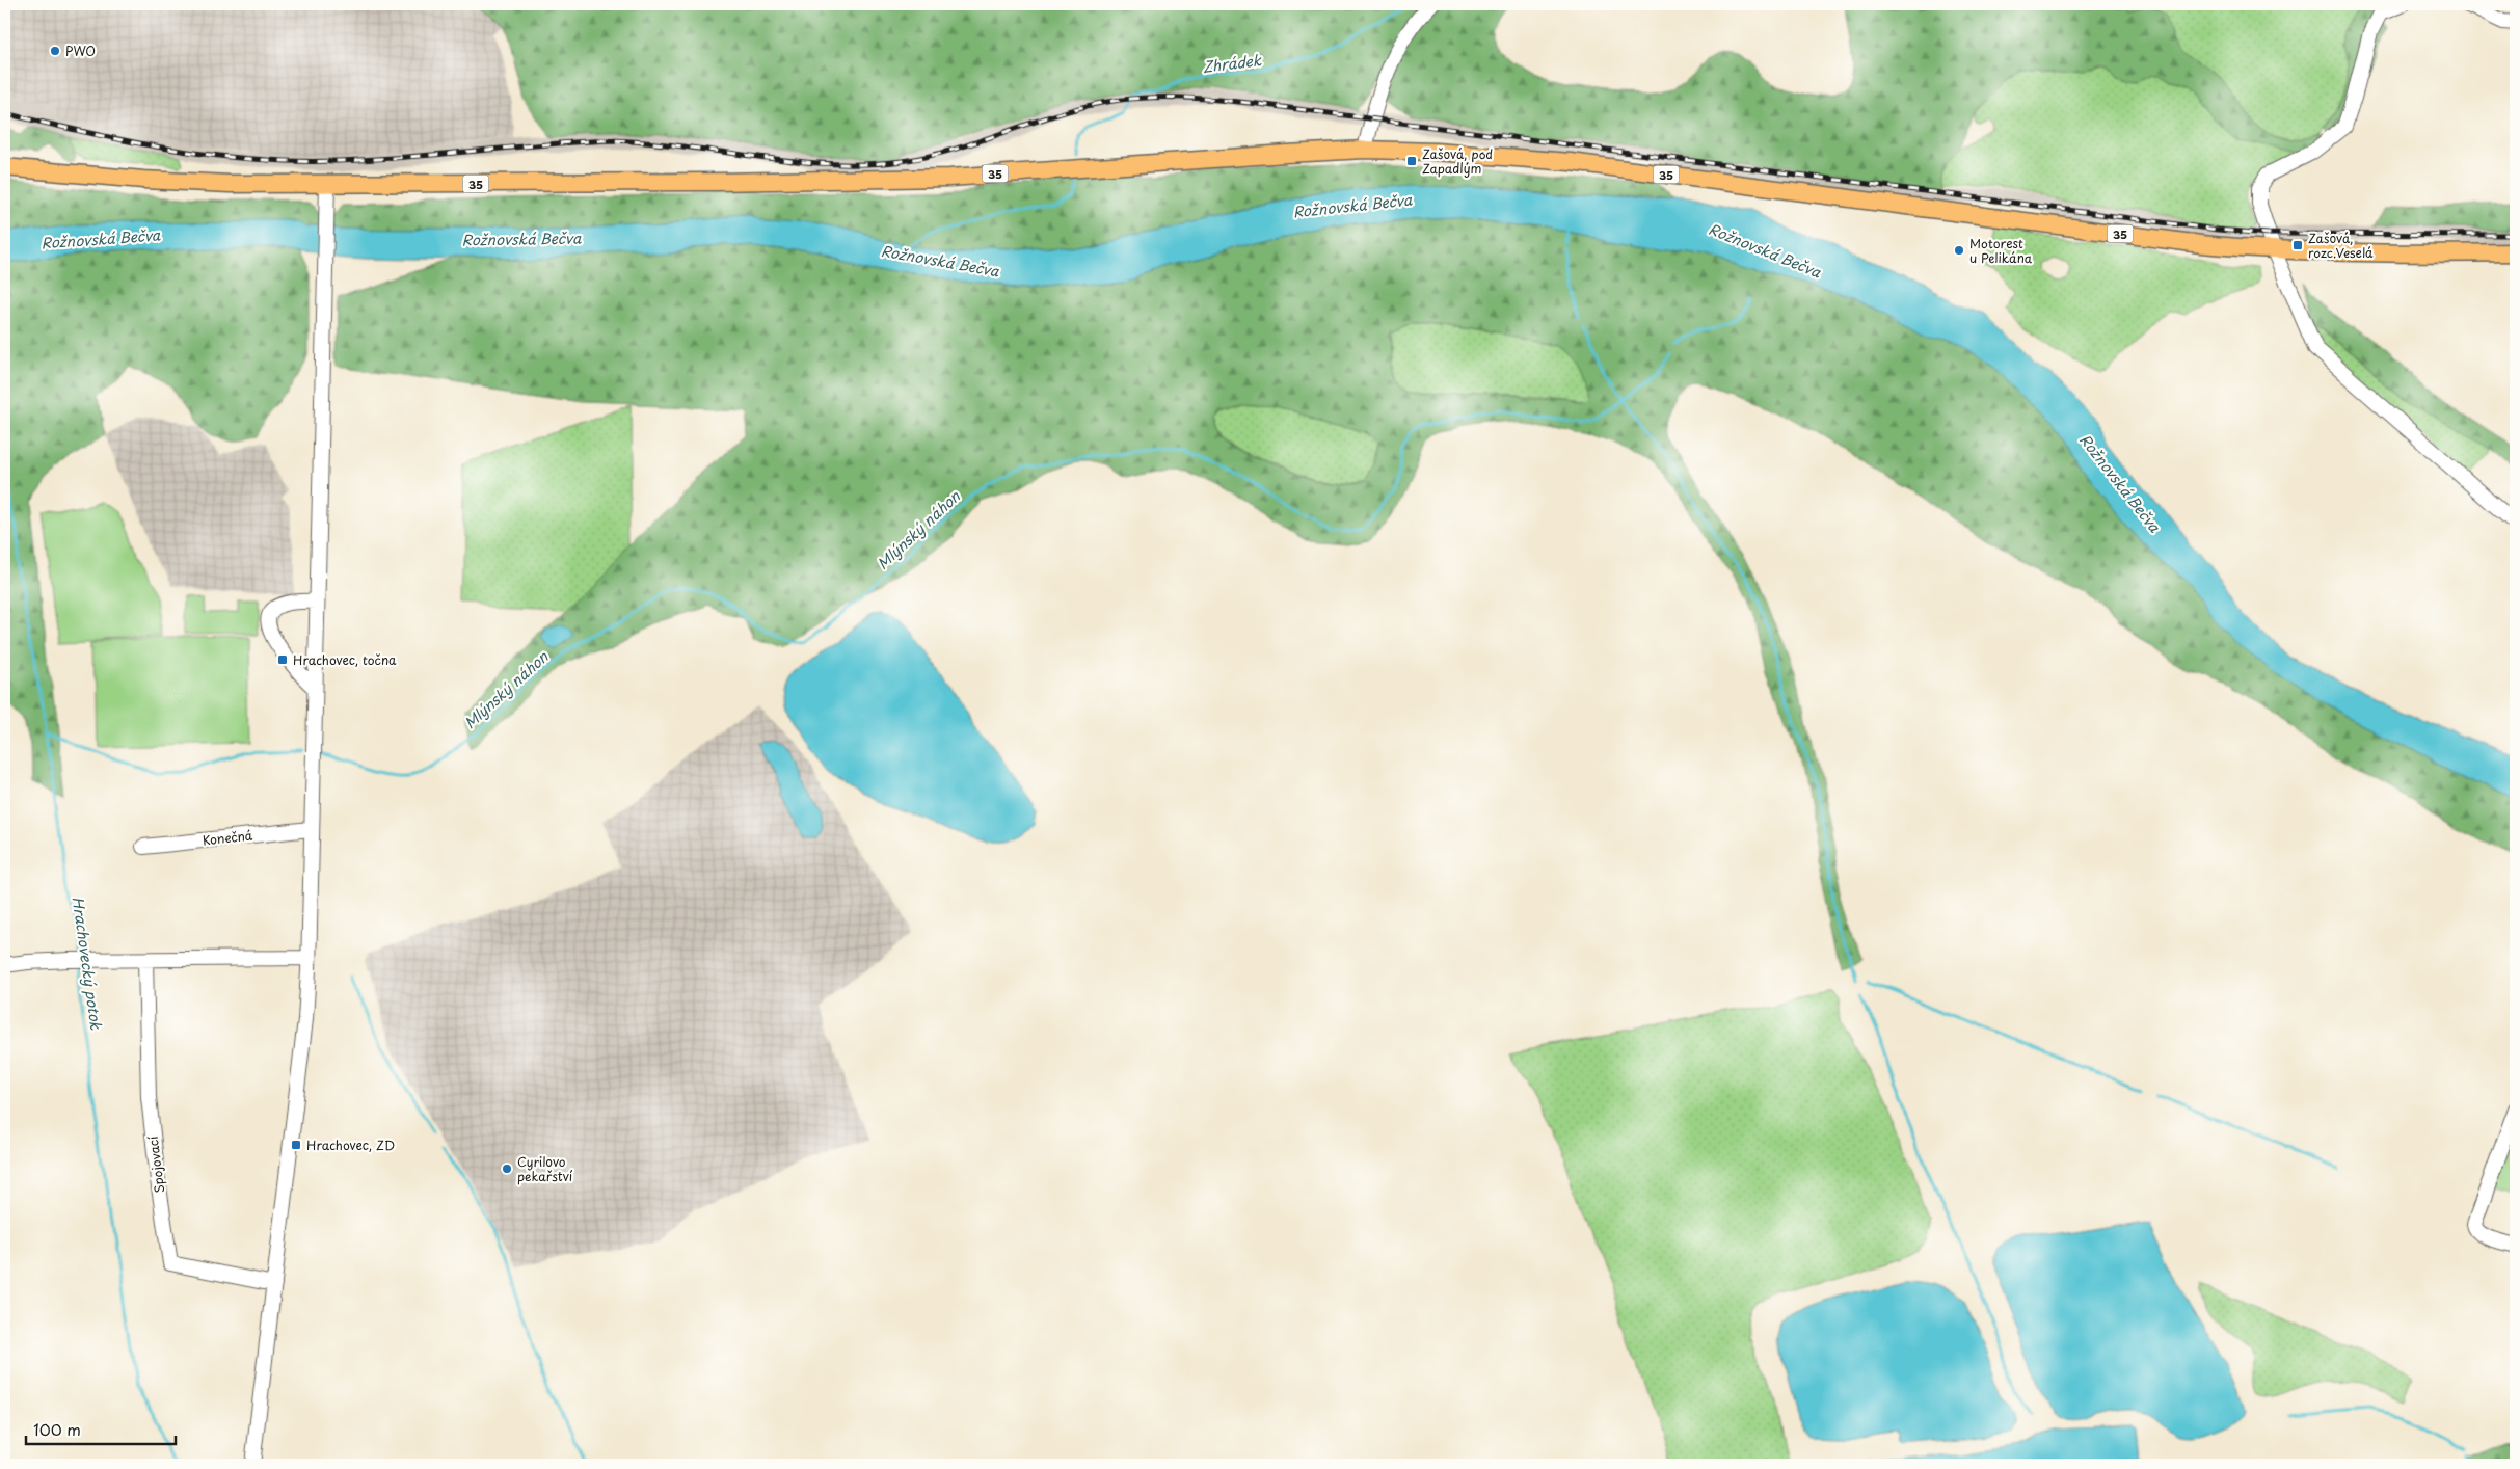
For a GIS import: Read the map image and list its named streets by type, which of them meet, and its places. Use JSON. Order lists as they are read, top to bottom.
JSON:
{
  "streets": {
    "main road": ["35"],
    "street": ["Konečná", "Spojovací"]
  },
  "water": [
    "Zhrádek",
    "Rožnovská Bečva",
    "Mlýnský náhon",
    "Hrachovecký potok"
  ],
  "places": {
    "other": ["PWO", "Motorest u Pelikána", "Cyrilovo pekařství"],
    "transit": [
      "Zašová, pod Zapadlým",
      "Zašová, rozc.Veselá",
      "Hrachovec, točna",
      "Hrachovec, ZD"
    ]
  },
  "scale_bar": "100 m"
}
